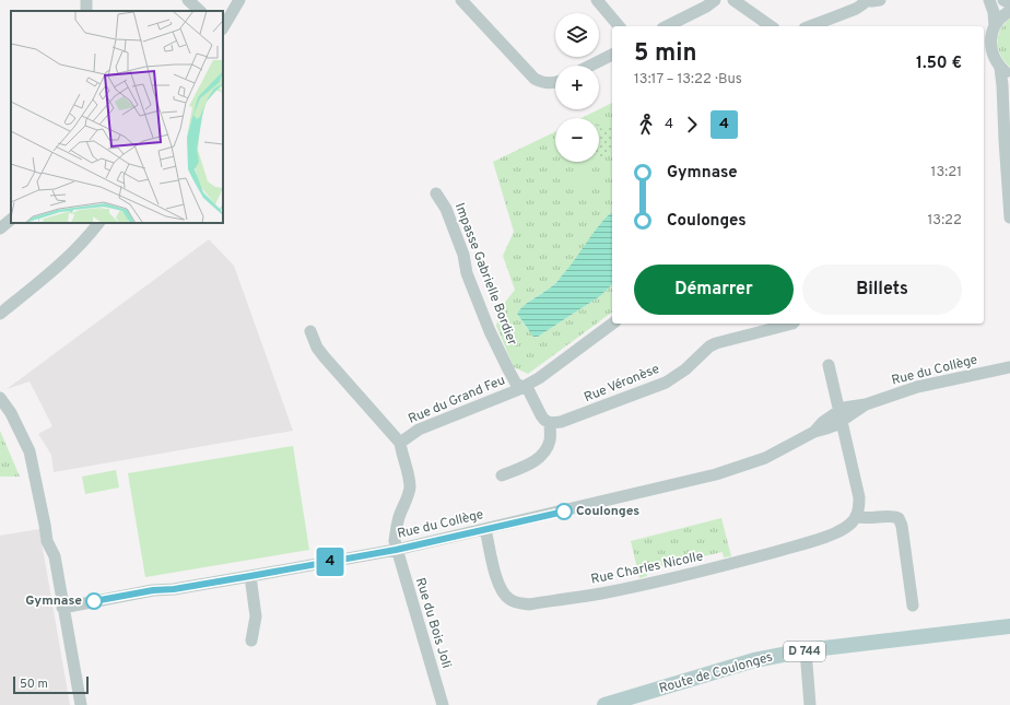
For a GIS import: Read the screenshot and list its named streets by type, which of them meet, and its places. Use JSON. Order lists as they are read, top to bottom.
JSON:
{
  "streets": {
    "main road": ["D 744", "Route de Coulonges"],
    "street": [
      "Impasse Gabrielle Bordier",
      "Rue du Collège",
      "Rue Véronèse",
      "Rue du Grand Feu",
      "Rue Charles Nicolle",
      "Rue du Bois Joli"
    ]
  },
  "crossings": [
    ["Impasse Gabrielle Bordier", "Rue du Grand Feu"],
    ["Rue du Collège", "Rue du Grand Feu"],
    ["Rue du Collège", "Rue Charles Nicolle"],
    ["Rue du Collège", "Rue du Bois Joli"],
    ["Rue du Grand Feu", "Rue du Bois Joli"]
  ],
  "places": ["Coulonges", "Gymnase"],
  "lines": ["bus line 4"],
  "scale_bar": "50 m",
  "page": {
    "on_map": "4",
    "map_buttons": ["+", "−"],
    "heading": ["5 min", "13:17 – 13:22 · Bus", "1.50 €"],
    "legs": ["4", "4"],
    "list": [
      {
        "name": "Gymnase",
        "value": "13:21"
      },
      {
        "name": "Coulonges",
        "value": "13:22"
      }
    ],
    "buttons": ["Démarrer", "Billets"],
    "scale": "50 m"
  }
}
